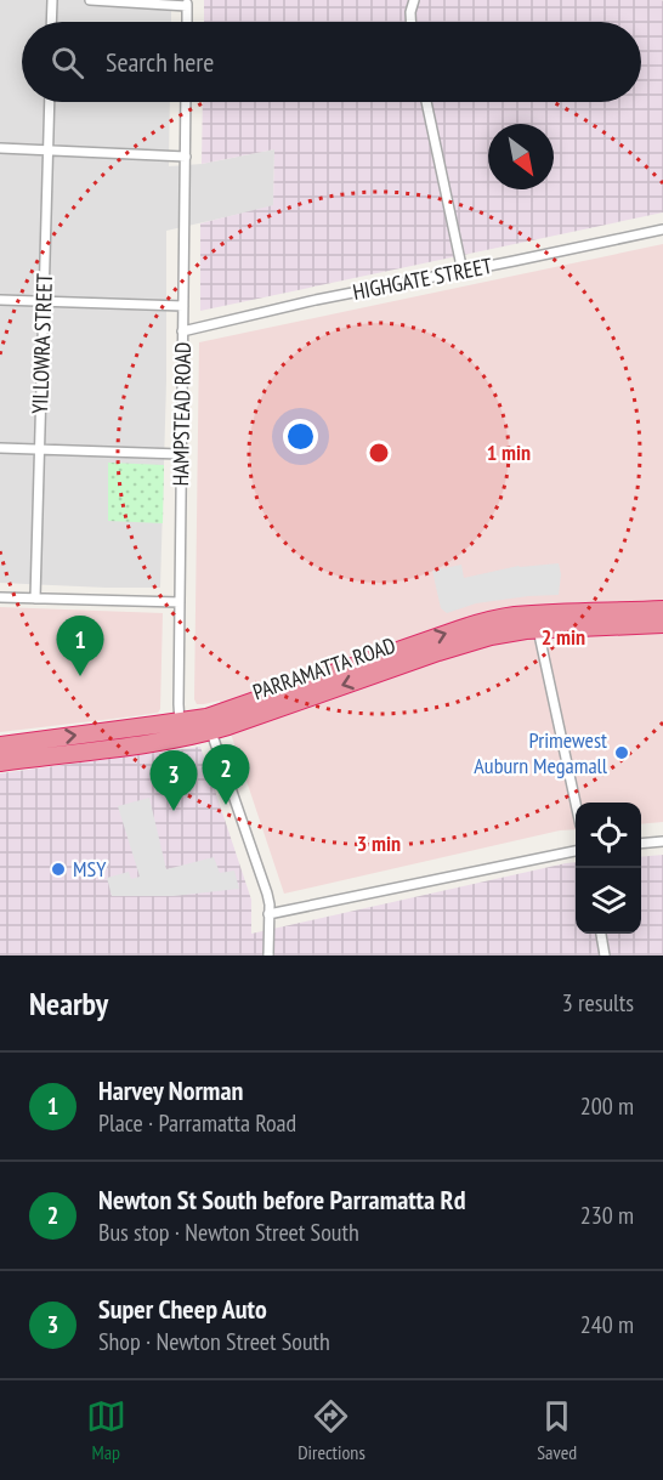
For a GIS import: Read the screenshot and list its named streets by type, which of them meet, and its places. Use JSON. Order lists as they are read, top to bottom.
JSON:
{
  "streets": {
    "highway": ["PARRAMATTA ROAD"],
    "street": ["HIGHGATE STREET", "YILLOWRA STREET", "HAMPSTEAD ROAD"]
  },
  "crossings": [
    ["HIGHGATE STREET", "HAMPSTEAD ROAD"],
    ["HAMPSTEAD ROAD", "PARRAMATTA ROAD"]
  ],
  "places": ["Primewest Auburn Megamall", "MSY"],
  "north": "bottom right",
  "page": {
    "search": "Search here",
    "pins": ["1", "2", "3"],
    "heading": ["Nearby", "3 results"],
    "list": [
      {
        "mark": "1",
        "name": "Harvey Norman",
        "note": "Place · Parramatta Road",
        "value": "200 m"
      },
      {
        "mark": "2",
        "name": "Newton St South before Parramatta Rd",
        "note": "Bus stop · Newton Street South",
        "value": "230 m"
      },
      {
        "mark": "3",
        "name": "Super Cheep Auto",
        "note": "Shop · Newton Street South",
        "value": "240 m"
      }
    ],
    "nav": ["Map", "Directions", "Saved"]
  },
  "rings": ["1 min", "2 min", "3 min"]
}
